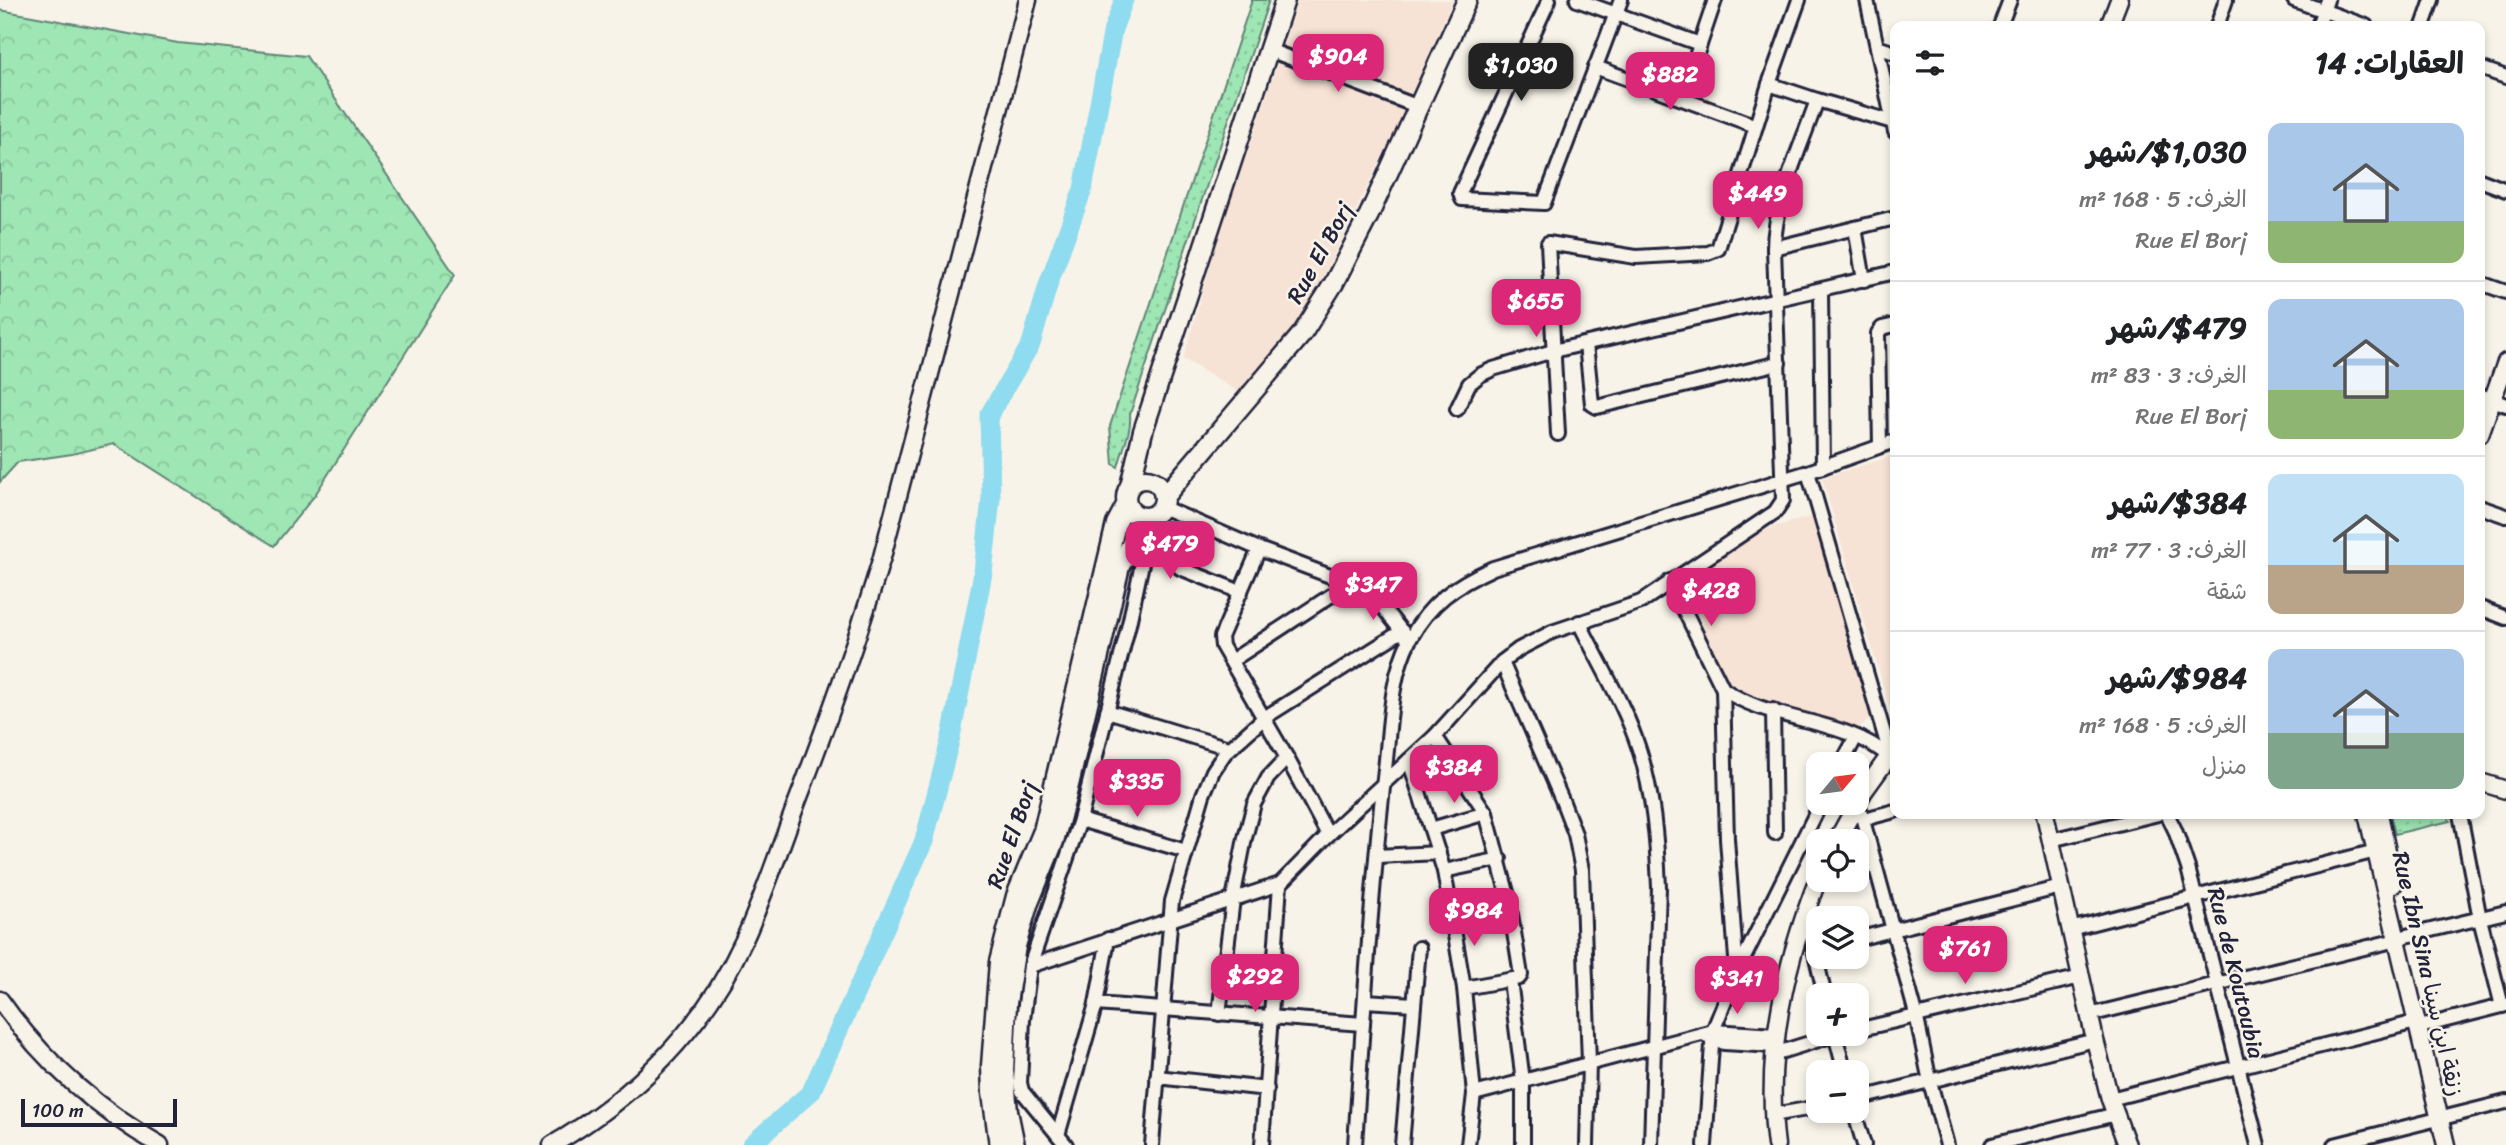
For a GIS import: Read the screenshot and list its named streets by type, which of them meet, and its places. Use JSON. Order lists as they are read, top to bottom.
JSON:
{
  "streets": {
    "main road": ["Rue El Borj"],
    "street": ["Rue de Koutoubia", "Rue Ibn Sina زنقة ابن سينا"]
  },
  "scale_bar": "100 m",
  "north": "top right",
  "page": {
    "heading": "العقارات: 14",
    "price": [
      "$904",
      "$1,030",
      "$882",
      "$449",
      "$655",
      "$479",
      "$347",
      "$428",
      "$384",
      "$335",
      "$984",
      "$761",
      "$292",
      "$341"
    ],
    "list": [
      {
        "name": "$1,030/شهر",
        "note": "الغرف: 5 · 168 m² · Rue El Borj"
      },
      {
        "name": "$479/شهر",
        "note": "الغرف: 3 · 83 m² · Rue El Borj"
      },
      {
        "name": "$384/شهر",
        "note": "الغرف: 3 · 77 m² · شقة"
      },
      {
        "name": "$984/شهر",
        "note": "الغرف: 5 · 168 m² · منزل"
      }
    ],
    "map_buttons": ["+", "−"],
    "scale": "100 m"
  }
}
